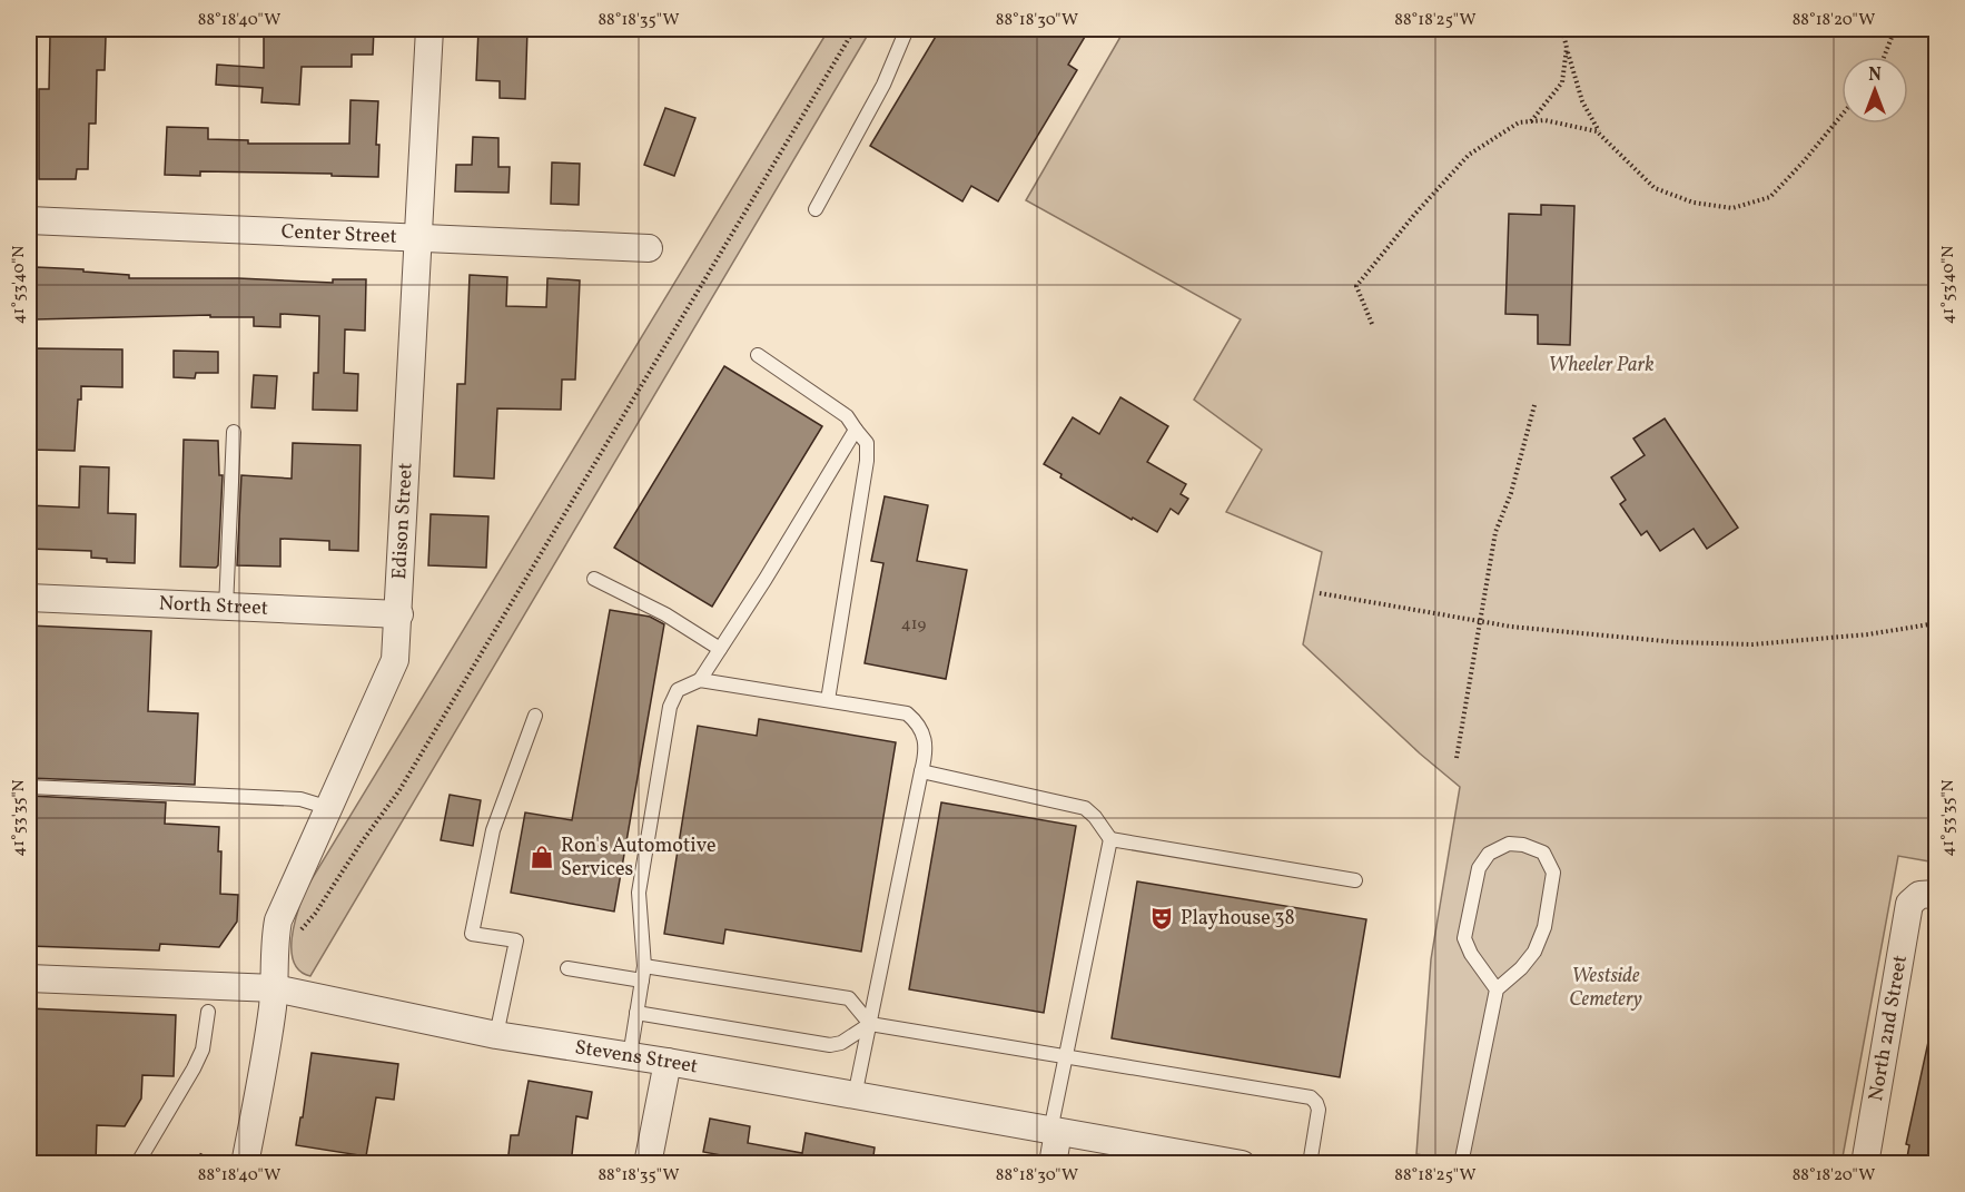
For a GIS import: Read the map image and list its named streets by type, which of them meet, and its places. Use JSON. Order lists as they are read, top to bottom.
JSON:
{
  "streets": {
    "street": [
      "Center Street",
      "Edison Street",
      "North Street",
      "North 2nd Street",
      "Stevens Street"
    ]
  },
  "crossings": [
    ["Center Street", "Edison Street"],
    ["Edison Street", "North Street"],
    ["Edison Street", "Stevens Street"]
  ],
  "parks": ["Wheeler Park", "Westside Cemetery"],
  "places": {
    "shop": ["Ron's Automotive Services"],
    "theatre": ["Playhouse 38"]
  },
  "house_numbers": ["419"],
  "north": "top",
  "coordinates": [
    "88°18'40\"W",
    "88°18'35\"W",
    "88°18'30\"W",
    "88°18'25\"W",
    "88°18'20\"W",
    "41°53'40\"N",
    "41°53'35\"N"
  ]
}
